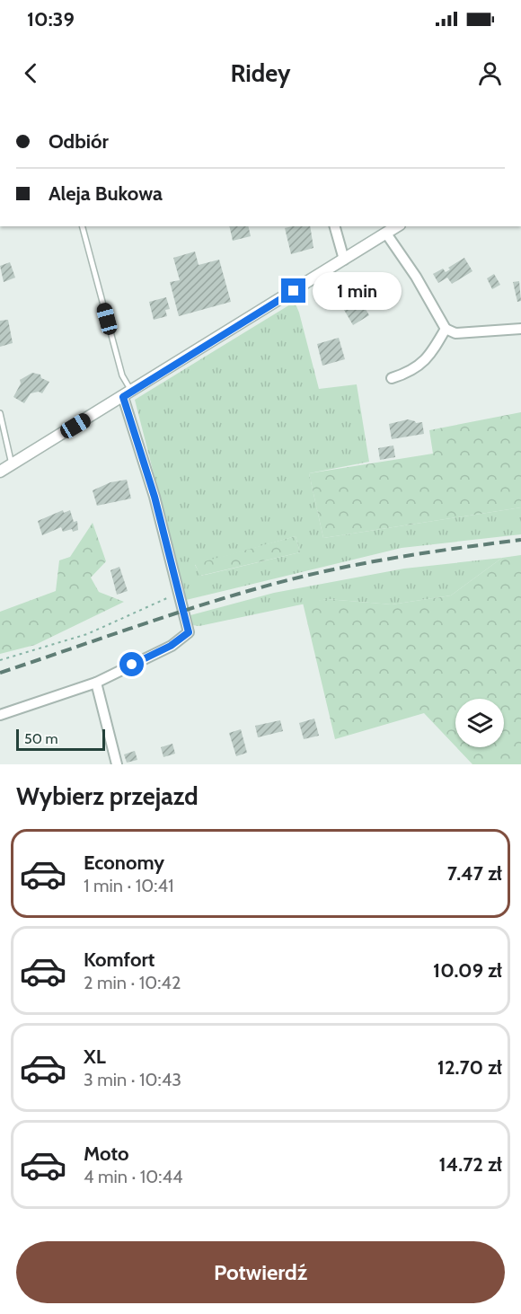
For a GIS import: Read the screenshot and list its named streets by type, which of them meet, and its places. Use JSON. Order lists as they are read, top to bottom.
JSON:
{
  "scale_bar": "50 m",
  "page": {
    "status": "10:39",
    "header": "Ridey",
    "banner": ["Odbiór", "Aleja Bukowa"],
    "bubble": "1 min",
    "scale": "50 m",
    "heading": "Wybierz przejazd",
    "list": [
      {
        "name": "Economy",
        "note": "1 min · 10:41",
        "value": "7.47 zł"
      },
      {
        "name": "Komfort",
        "note": "2 min · 10:42",
        "value": "10.09 zł"
      },
      {
        "name": "XL",
        "note": "3 min · 10:43",
        "value": "12.70 zł"
      },
      {
        "name": "Moto",
        "note": "4 min · 10:44",
        "value": "14.72 zł"
      }
    ],
    "buttons": "Potwierdź"
  }
}
